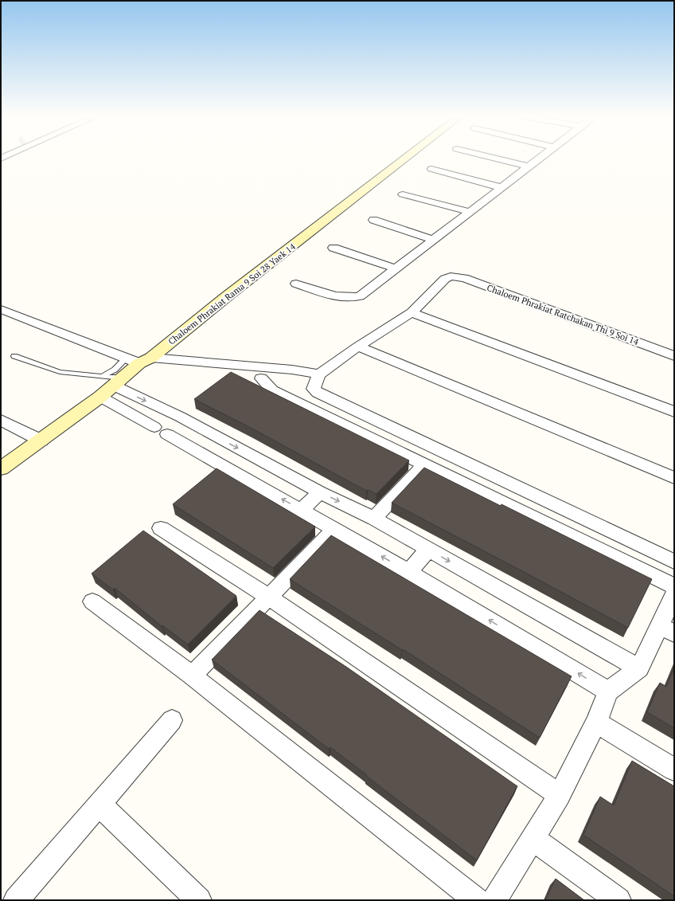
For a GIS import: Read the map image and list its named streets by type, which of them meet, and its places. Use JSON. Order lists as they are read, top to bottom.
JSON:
{
  "streets": {
    "street": ["Chaloem Phrakiat Rama 9 Soi 28 Yaek 14", "Chaloem Phrakiat Ratchakan Thi 9 Soi 14"]
  }
}
